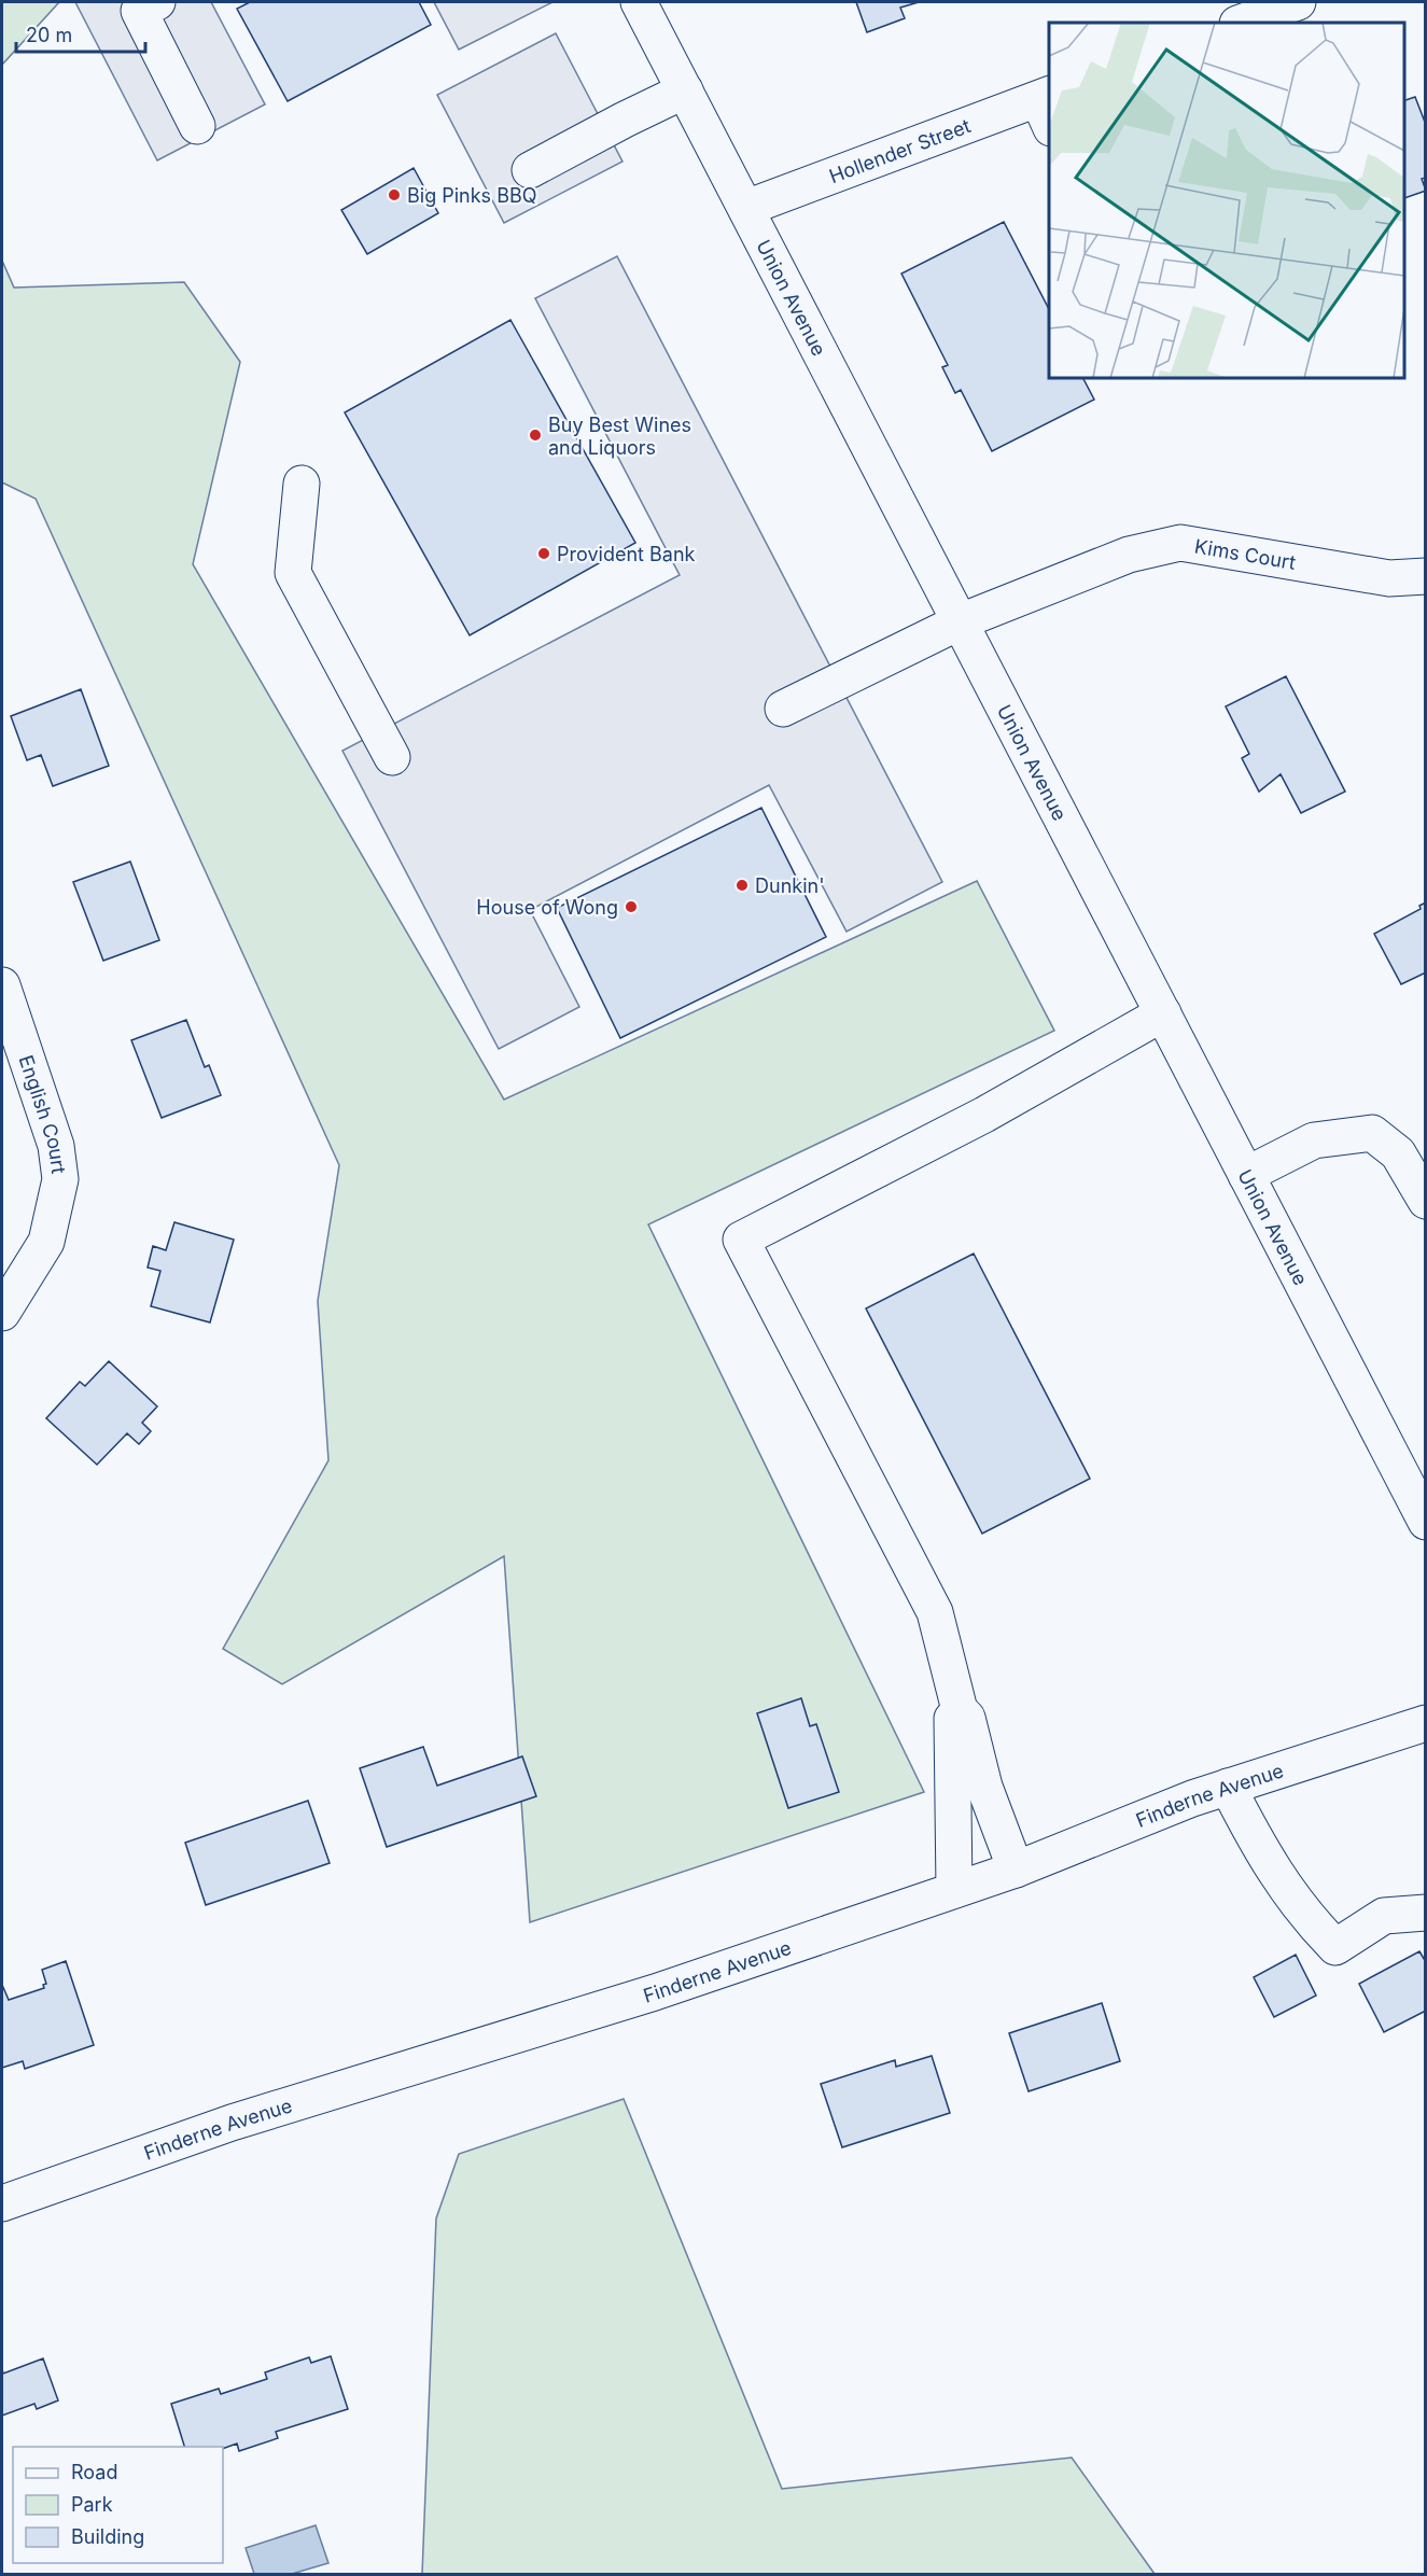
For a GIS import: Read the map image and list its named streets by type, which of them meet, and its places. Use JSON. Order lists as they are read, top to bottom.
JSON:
{
  "streets": {
    "street": [
      "Hollender Street",
      "Union Avenue",
      "Kims Court",
      "English Court",
      "Finderne Avenue"
    ]
  },
  "crossings": [
    ["Hollender Street", "Union Avenue"],
    ["Union Avenue", "Kims Court"]
  ],
  "places": [
    "Big Pinks BBQ",
    "Buy Best Wines and Liquors",
    "Provident Bank",
    "Dunkin'",
    "House of Wong"
  ],
  "legend": ["Road", "Park", "Building"],
  "scale_bar": "20 m"
}
